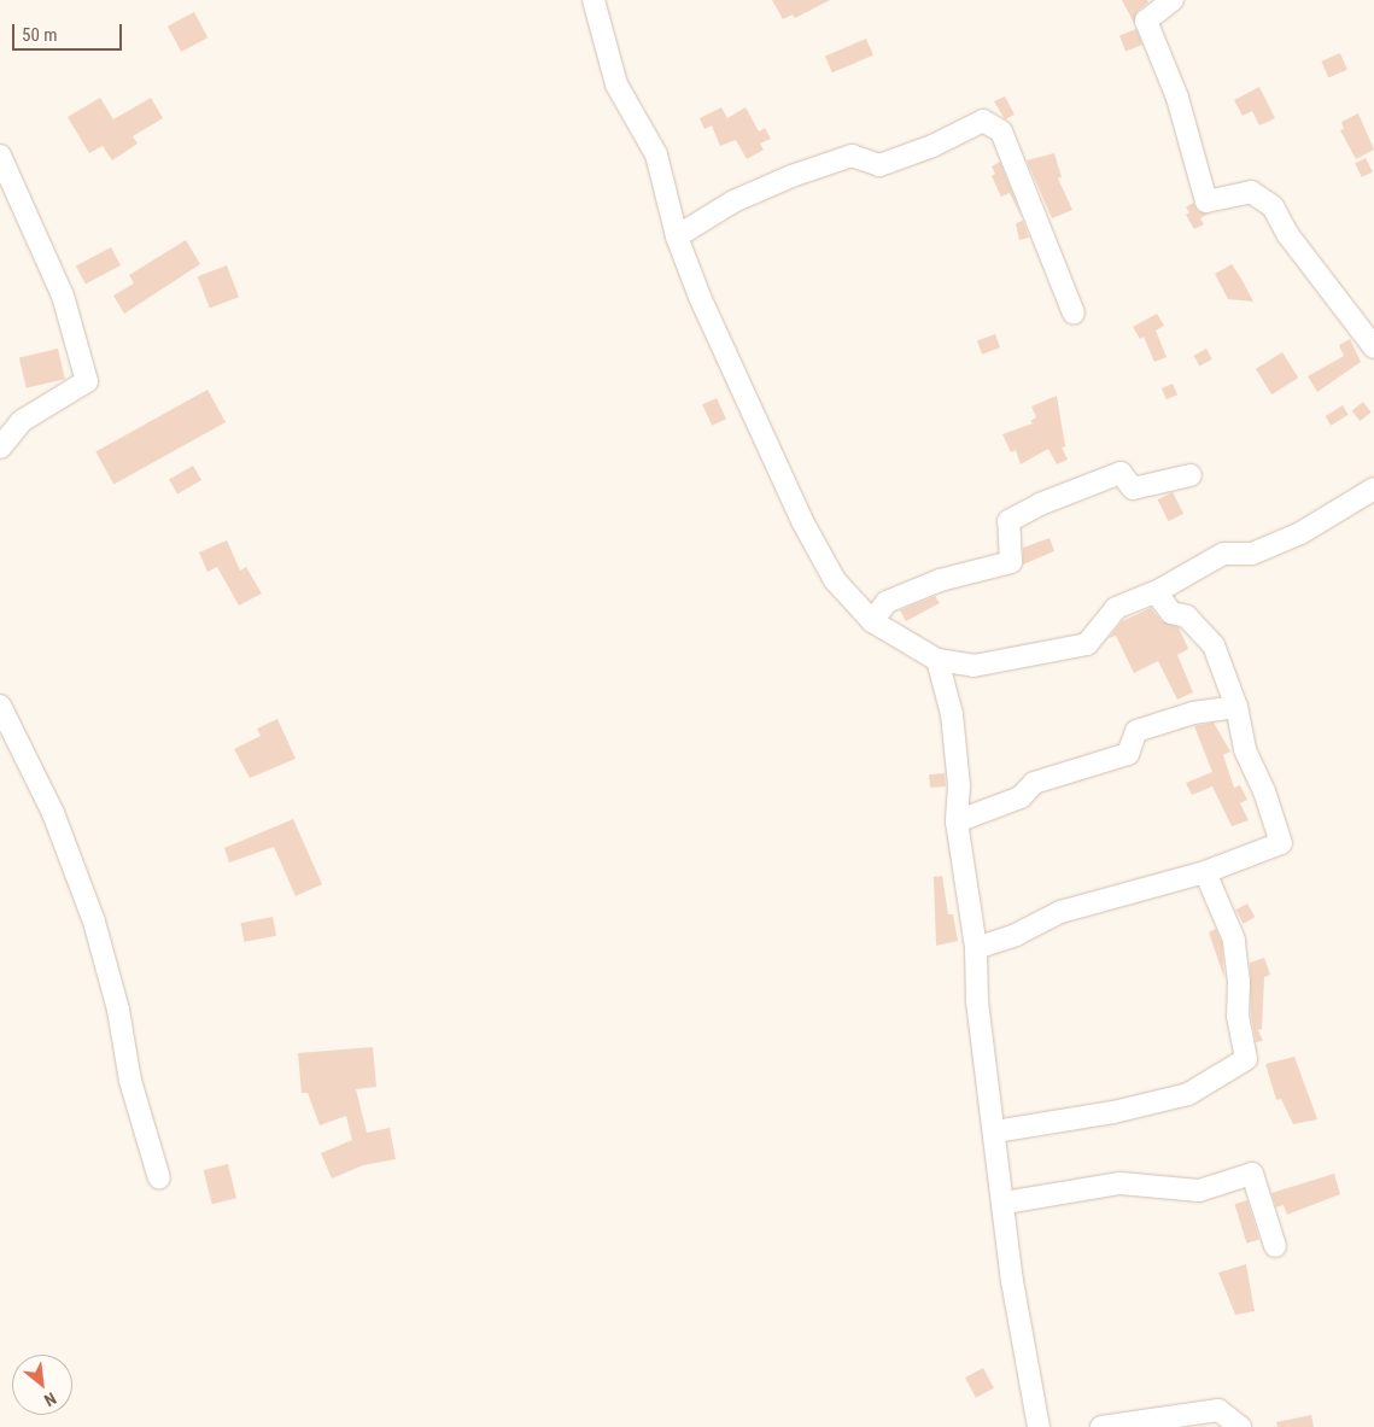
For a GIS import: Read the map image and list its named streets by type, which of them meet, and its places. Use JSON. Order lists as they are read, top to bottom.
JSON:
{
  "scale_bar": "50 m",
  "north": "bottom right"
}
